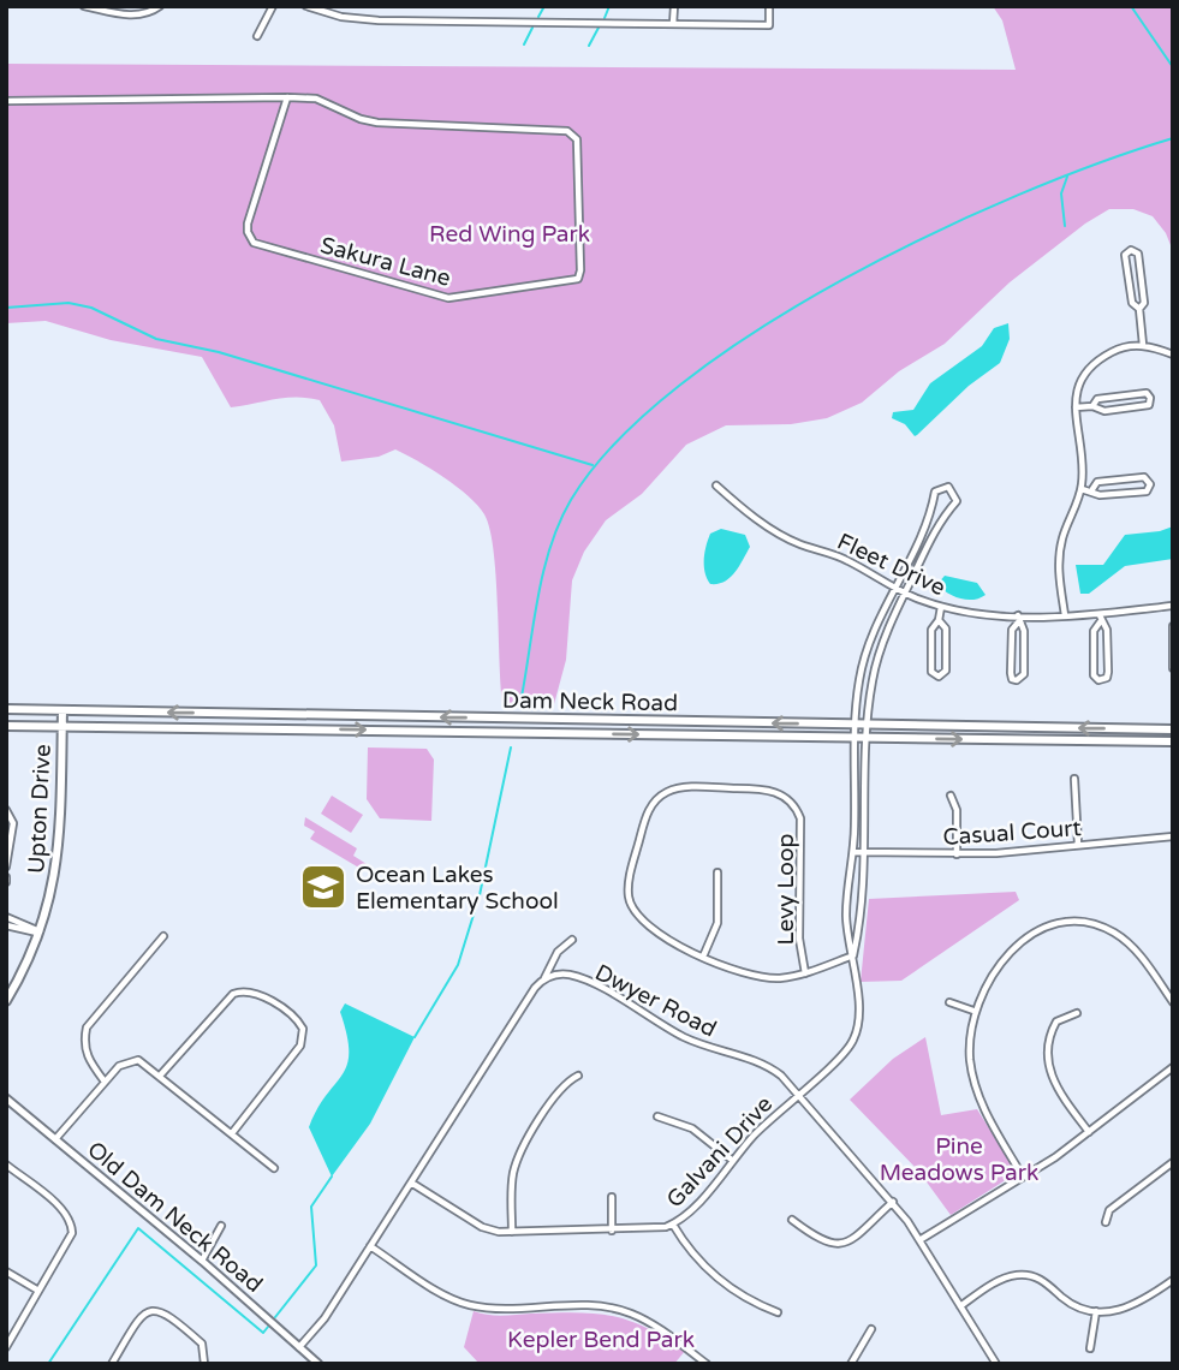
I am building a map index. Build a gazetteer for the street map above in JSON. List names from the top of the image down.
{
  "streets": {
    "main road": ["Dam Neck Road", "Upton Drive"],
    "street": [
      "Sakura Lane",
      "Fleet Drive",
      "Casual Court",
      "Levy Loop",
      "Dwyer Road",
      "Galvani Drive",
      "Old Dam Neck Road"
    ]
  },
  "crossings": [
    ["Fleet Drive", "Galvani Drive"],
    ["Dam Neck Road", "Upton Drive"],
    ["Dam Neck Road", "Galvani Drive"],
    ["Casual Court", "Galvani Drive"],
    ["Levy Loop", "Galvani Drive"],
    ["Dwyer Road", "Galvani Drive"]
  ],
  "parks": ["Red Wing Park", "Pine Meadows Park", "Kepler Bend Park"],
  "places": {
    "school or university": ["Ocean Lakes Elementary School"]
  }
}
